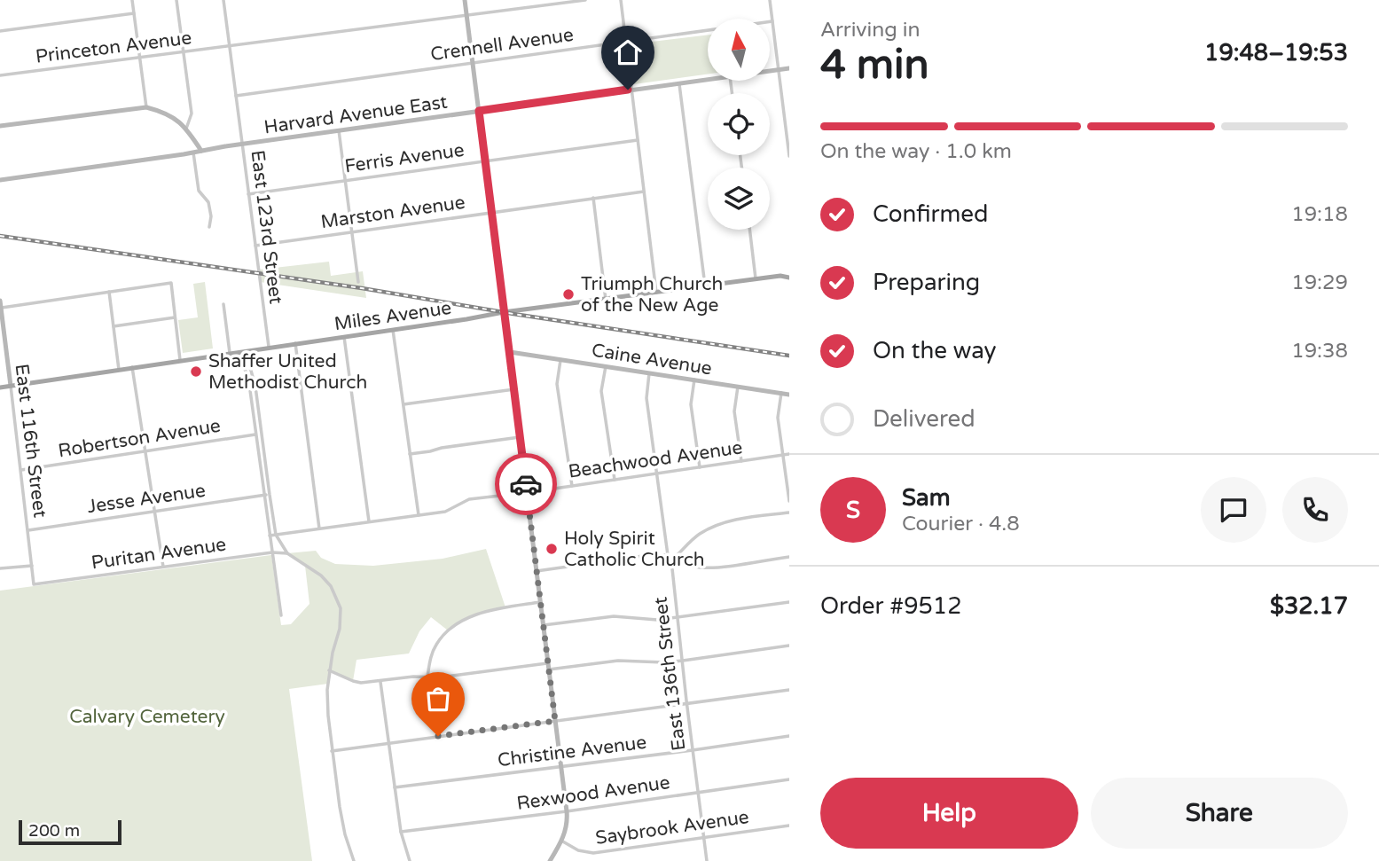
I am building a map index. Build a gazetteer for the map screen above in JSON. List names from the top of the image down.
{
  "streets": {
    "main road": ["Miles Avenue"],
    "street": [
      "Crennell Avenue",
      "Princeton Avenue",
      "Harvard Avenue East",
      "Ferris Avenue",
      "Marston Avenue",
      "East 123rd Street",
      "Caine Avenue",
      "Robertson Avenue",
      "East 116th Street",
      "Beachwood Avenue",
      "Jesse Avenue",
      "Puritan Avenue",
      "East 136th Street",
      "Christine Avenue",
      "Rexwood Avenue",
      "Saybrook Avenue"
    ]
  },
  "crossings": [
    ["Crennell Avenue", "East 123rd Street"],
    ["Princeton Avenue", "East 123rd Street"],
    ["Harvard Avenue East", "East 123rd Street"],
    ["Ferris Avenue", "East 123rd Street"],
    ["Marston Avenue", "East 123rd Street"],
    ["East 123rd Street", "Miles Avenue"],
    ["Miles Avenue", "East 116th Street"],
    ["Caine Avenue", "East 136th Street"],
    ["Robertson Avenue", "East 116th Street"],
    ["East 116th Street", "Jesse Avenue"],
    ["East 116th Street", "Puritan Avenue"],
    ["Beachwood Avenue", "East 136th Street"],
    ["East 136th Street", "Christine Avenue"],
    ["East 136th Street", "Rexwood Avenue"],
    ["East 136th Street", "Saybrook Avenue"]
  ],
  "parks": ["Calvary Cemetery"],
  "places": ["Triumph Church of the New Age", "Shaffer United Methodist Church", "Holy Spirit Catholic Church"],
  "scale_bar": "200 m",
  "north": "top",
  "page": {
    "heading": ["4 min", "Arriving in", "19:48–19:53"],
    "panel": [
      "Sam",
      "Courier · 4.8",
      "Order #9512",
      "$32.17"
    ],
    "bar": "On the way · 1.0 km",
    "list": [
      ["Confirmed", "19:18"],
      ["Preparing", "19:29"],
      ["On the way", "19:38"],
      "Delivered"
    ],
    "round": "S",
    "buttons": ["Help", "Share"],
    "scale": "200 m"
  }
}
